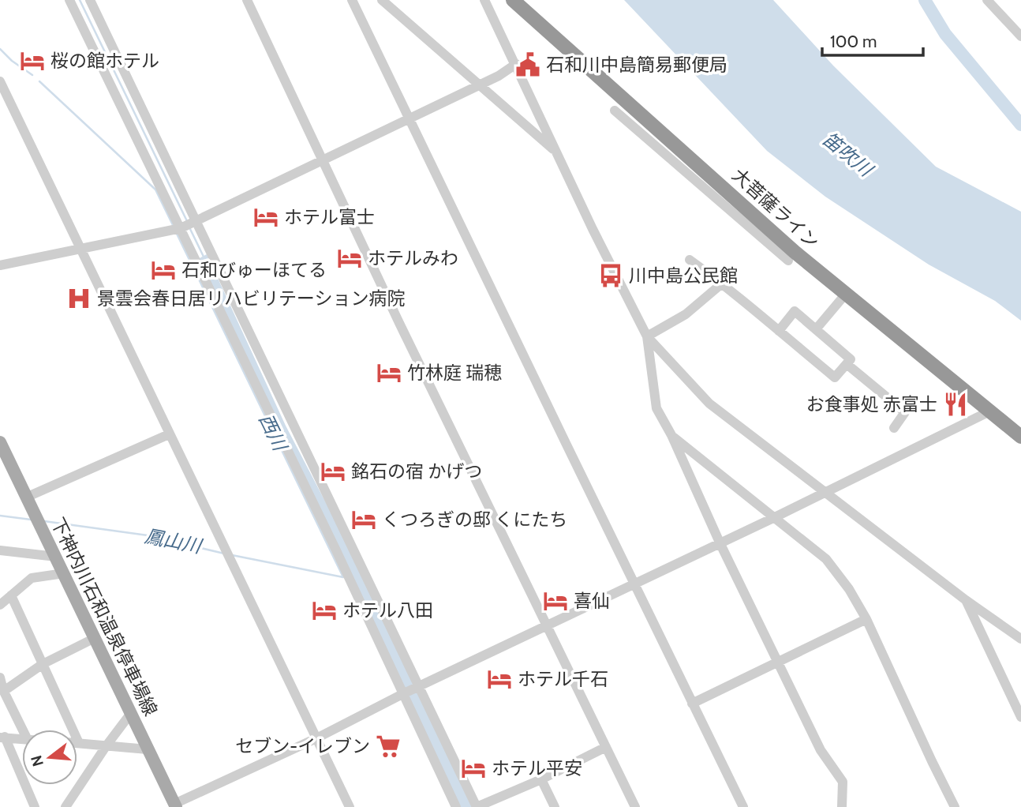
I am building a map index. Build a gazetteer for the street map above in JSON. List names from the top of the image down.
{
  "streets": {
    "highway": ["大菩薩ライン"],
    "main road": ["下神内川石和温泉停車場線"]
  },
  "water": ["笛吹川", "西川", "鳳山川"],
  "places": {
    "hotel": [
      "桜の館ホテル",
      "ホテル富士",
      "ホテルみわ",
      "石和びゅーほてる",
      "竹林庭 瑞穂",
      "銘石の宿 かげつ",
      "くつろぎの邸 くにたち",
      "喜仙",
      "ホテル八田",
      "ホテル千石",
      "ホテル平安"
    ],
    "public building": ["石和川中島簡易郵便局"],
    "bus stop": ["川中島公民館"],
    "hospital": ["景雲会春日居リハビリテーション病院"],
    "restaurant": ["お食事処 赤富士"],
    "supermarket": ["セブン-イレブン"]
  },
  "scale_bar": "100 m",
  "north": "left"
}
